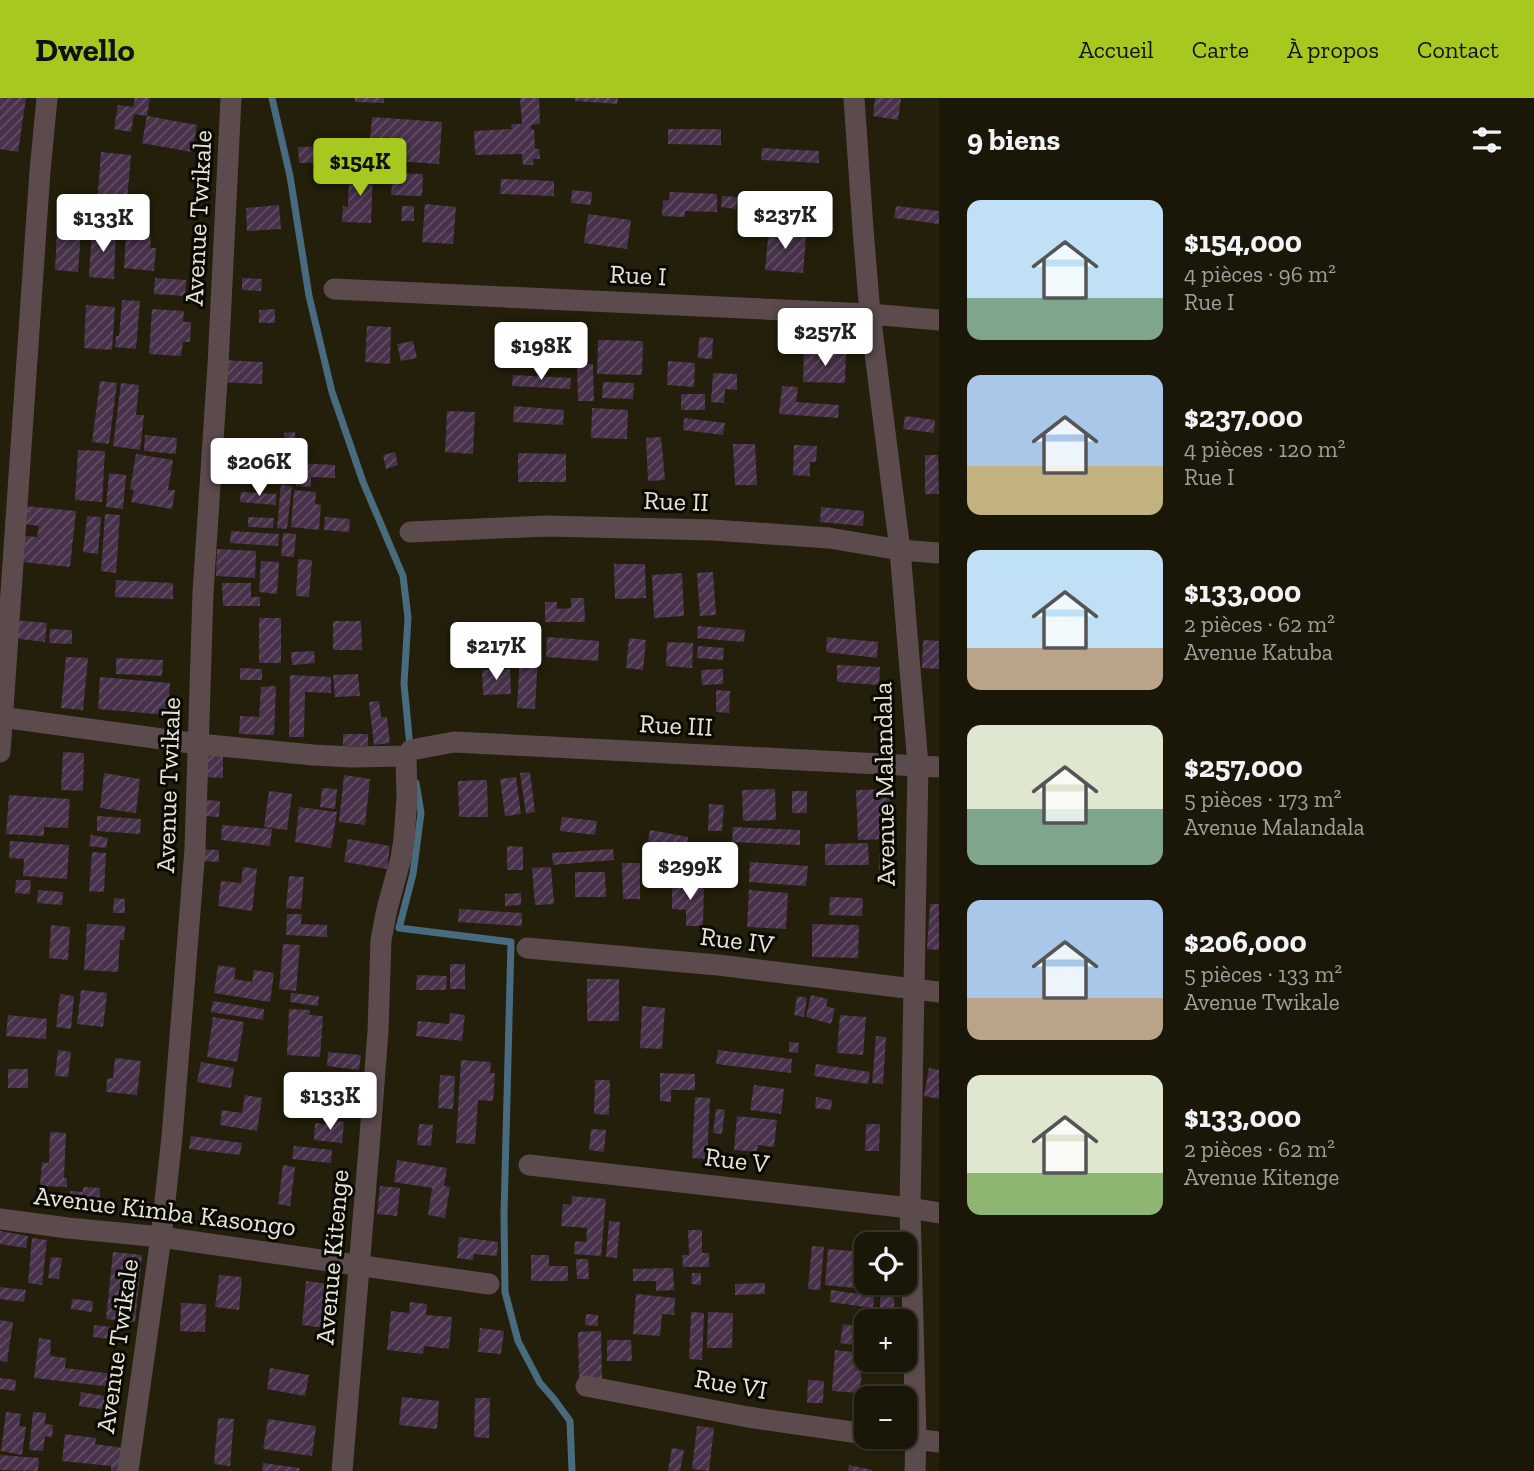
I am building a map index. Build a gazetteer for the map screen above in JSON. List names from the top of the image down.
{
  "streets": {
    "street": [
      "Avenue Twikale",
      "Rue I",
      "Rue II",
      "Rue III",
      "Avenue Malandala",
      "Rue IV",
      "Rue V",
      "Avenue Kimba Kasongo",
      "Avenue Kitenge",
      "Rue VI"
    ]
  },
  "crossings": [
    ["Avenue Twikale", "Rue III"],
    ["Avenue Twikale", "Avenue Kimba Kasongo"],
    ["Rue I", "Avenue Malandala"],
    ["Rue II", "Avenue Malandala"],
    ["Rue III", "Avenue Malandala"],
    ["Rue III", "Avenue Kitenge"],
    ["Avenue Malandala", "Rue IV"],
    ["Avenue Malandala", "Rue V"],
    ["Avenue Kimba Kasongo", "Avenue Kitenge"]
  ],
  "page": {
    "header": "Dwello",
    "nav": [
      "Accueil",
      "Carte",
      "À propos",
      "Contact"
    ],
    "heading": "9 biens",
    "price": [
      "$154K",
      "$237K",
      "$133K",
      "$257K",
      "$198K",
      "$206K",
      "$217K",
      "$299K",
      "$133K"
    ],
    "list": [
      {
        "name": "$154,000",
        "note": "4 pièces · 96 m² · Rue I"
      },
      {
        "name": "$237,000",
        "note": "4 pièces · 120 m² · Rue I"
      },
      {
        "name": "$133,000",
        "note": "2 pièces · 62 m² · Avenue Katuba"
      },
      {
        "name": "$257,000",
        "note": "5 pièces · 173 m² · Avenue Malandala"
      },
      {
        "name": "$206,000",
        "note": "5 pièces · 133 m² · Avenue Twikale"
      },
      {
        "name": "$133,000",
        "note": "2 pièces · 62 m² · Avenue Kitenge"
      }
    ],
    "map_buttons": ["+", "−"]
  }
}
